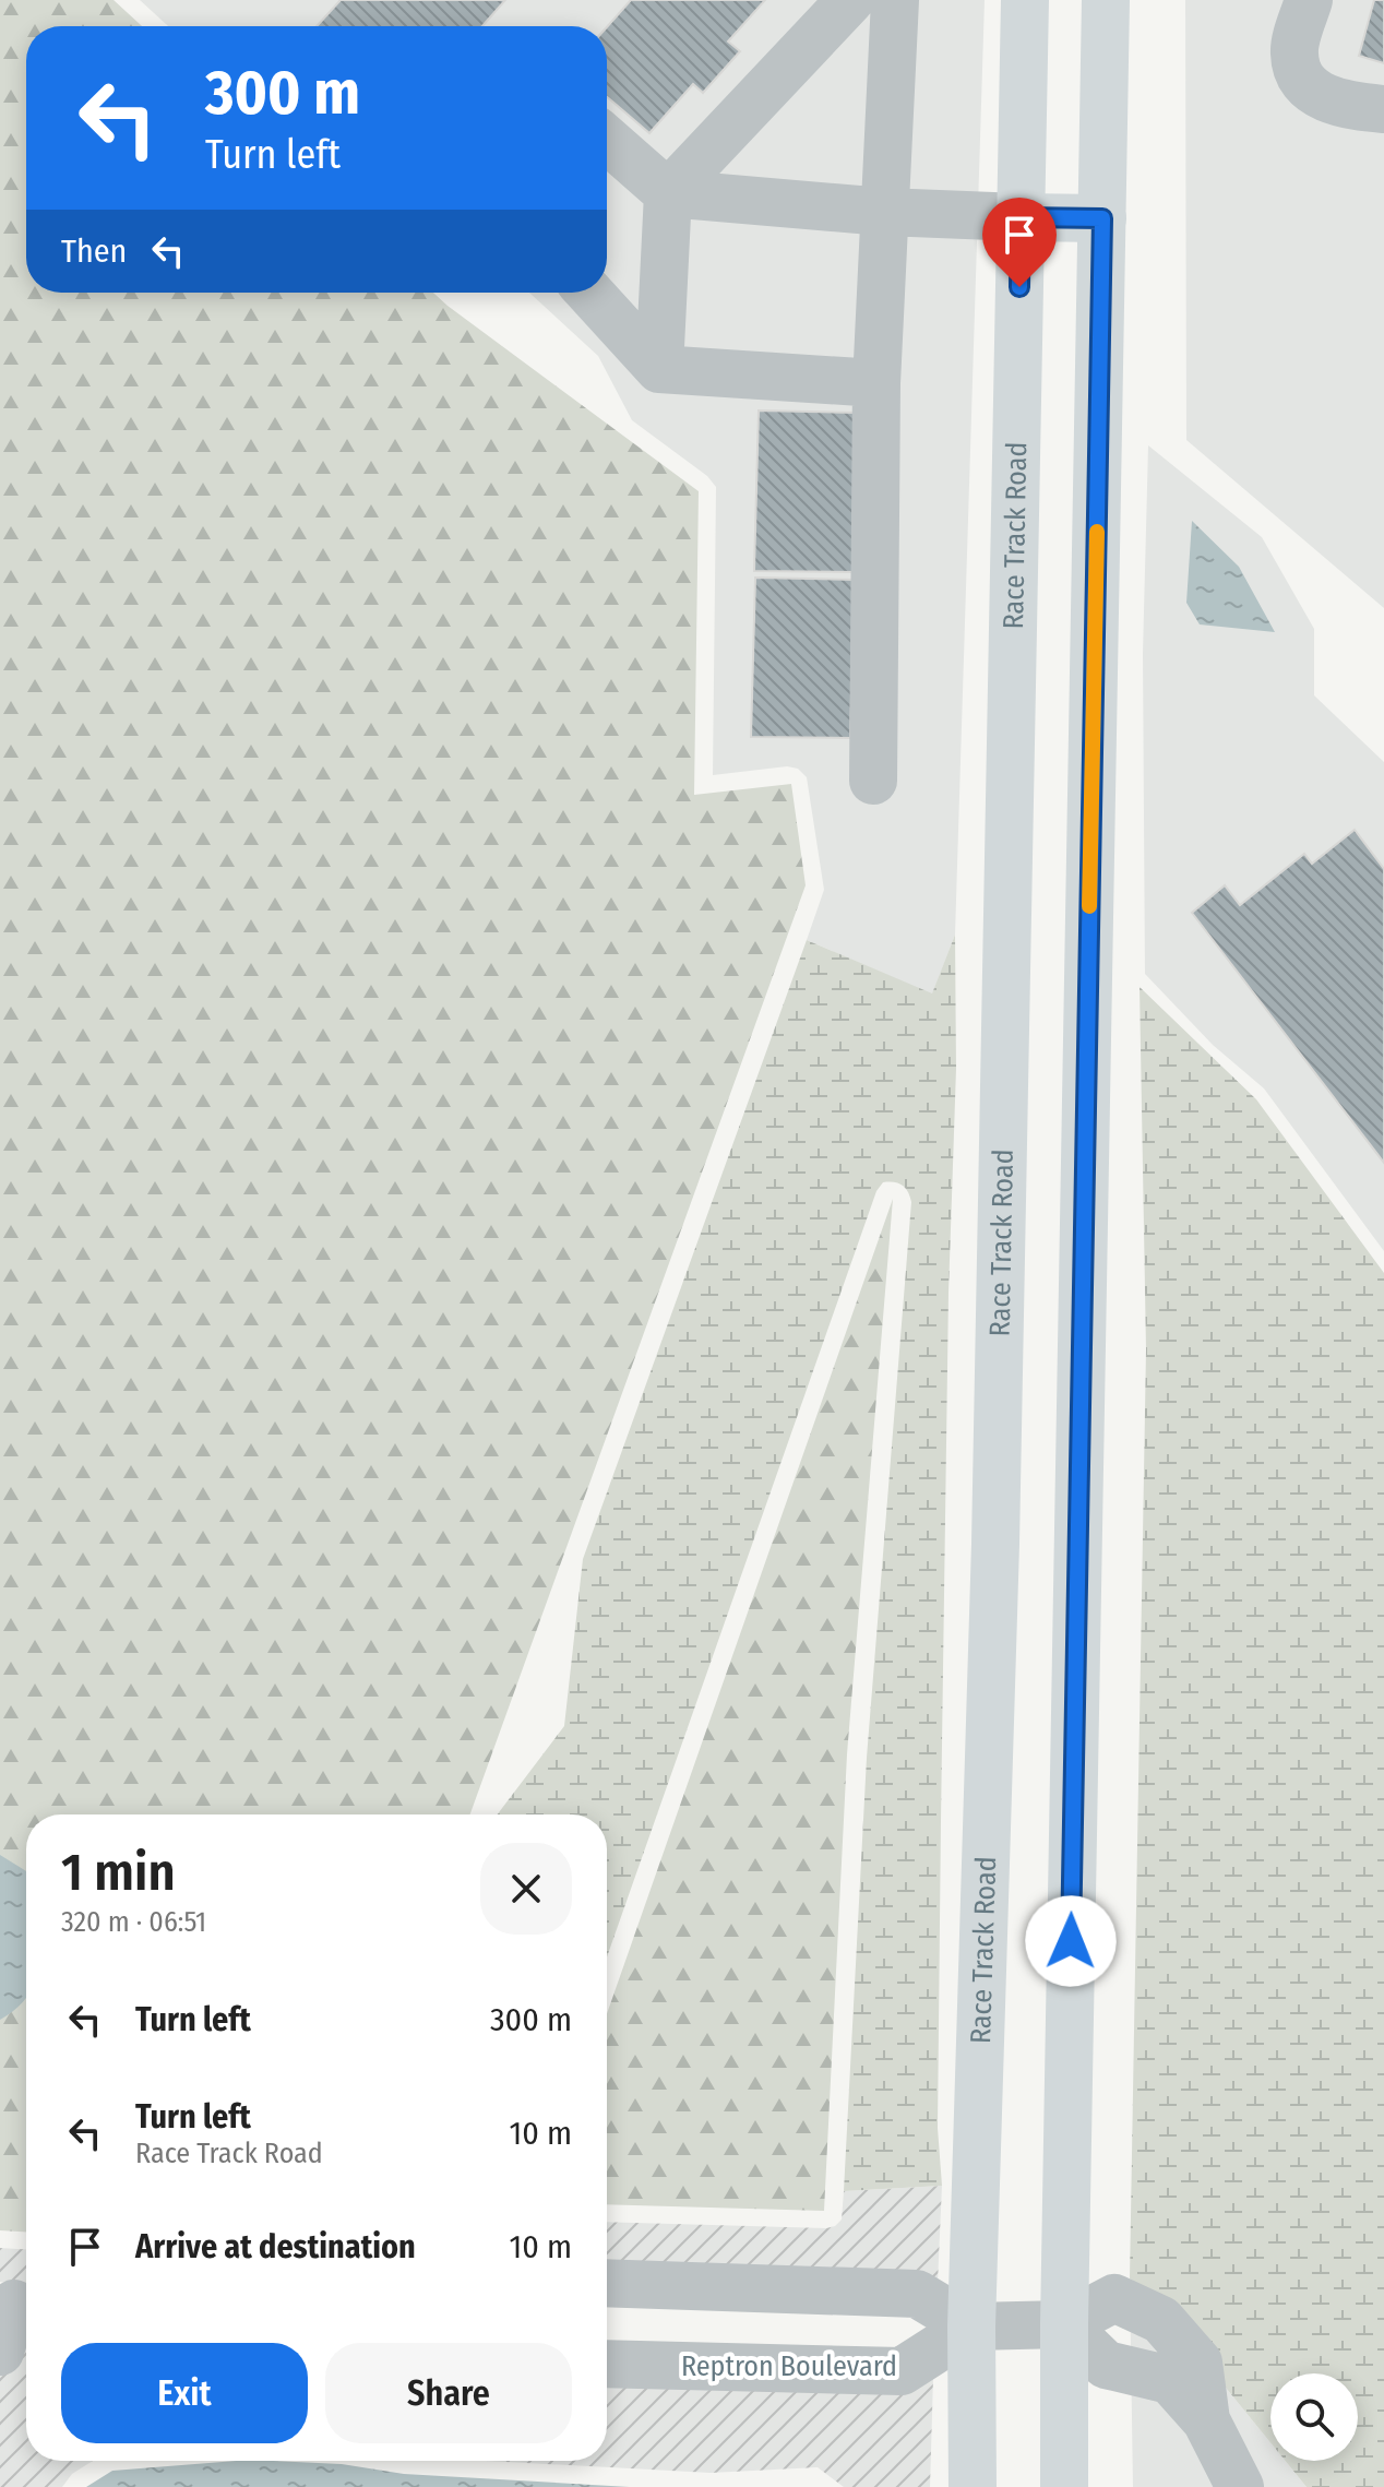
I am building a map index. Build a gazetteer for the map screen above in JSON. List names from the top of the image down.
{
  "streets": {
    "main road": ["Race Track Road"],
    "street": ["Reptron Boulevard"]
  },
  "crossings": [
    ["Race Track Road", "Reptron Boulevard"]
  ],
  "page": {
    "turn": ["300 m", "Turn left"],
    "then": "Then",
    "heading": ["1 min", "320 m · 06:51"],
    "list": [
      {
        "name": "Turn left",
        "value": "300 m"
      },
      {
        "name": "Turn left",
        "note": "Race Track Road",
        "value": "10 m"
      },
      {
        "name": "Arrive at destination",
        "value": "10 m"
      }
    ],
    "buttons": ["Exit", "Share"]
  }
}
